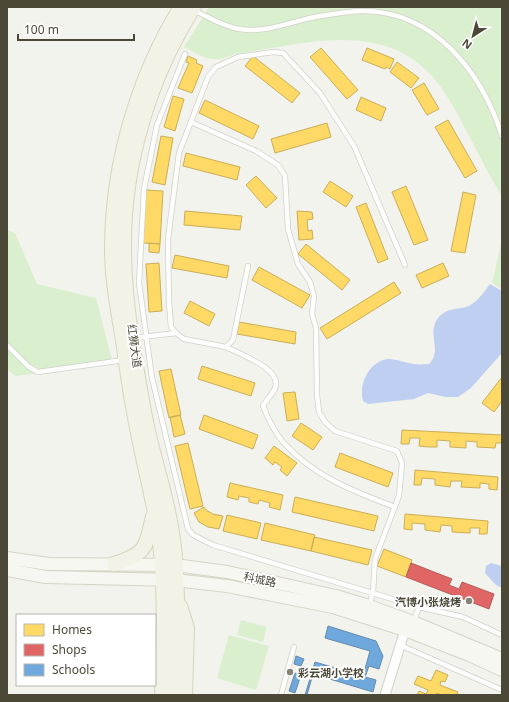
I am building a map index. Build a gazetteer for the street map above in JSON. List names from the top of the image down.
{
  "streets": {
    "main road": ["红狮大道", "科城路"]
  },
  "crossings": [
    ["红狮大道", "科城路"]
  ],
  "places": ["汽博小张烧烤", "彩云湖小学校"],
  "legend": ["Homes", "Shops", "Schools"],
  "scale_bar": "100 m",
  "north": "bottom left"
}
